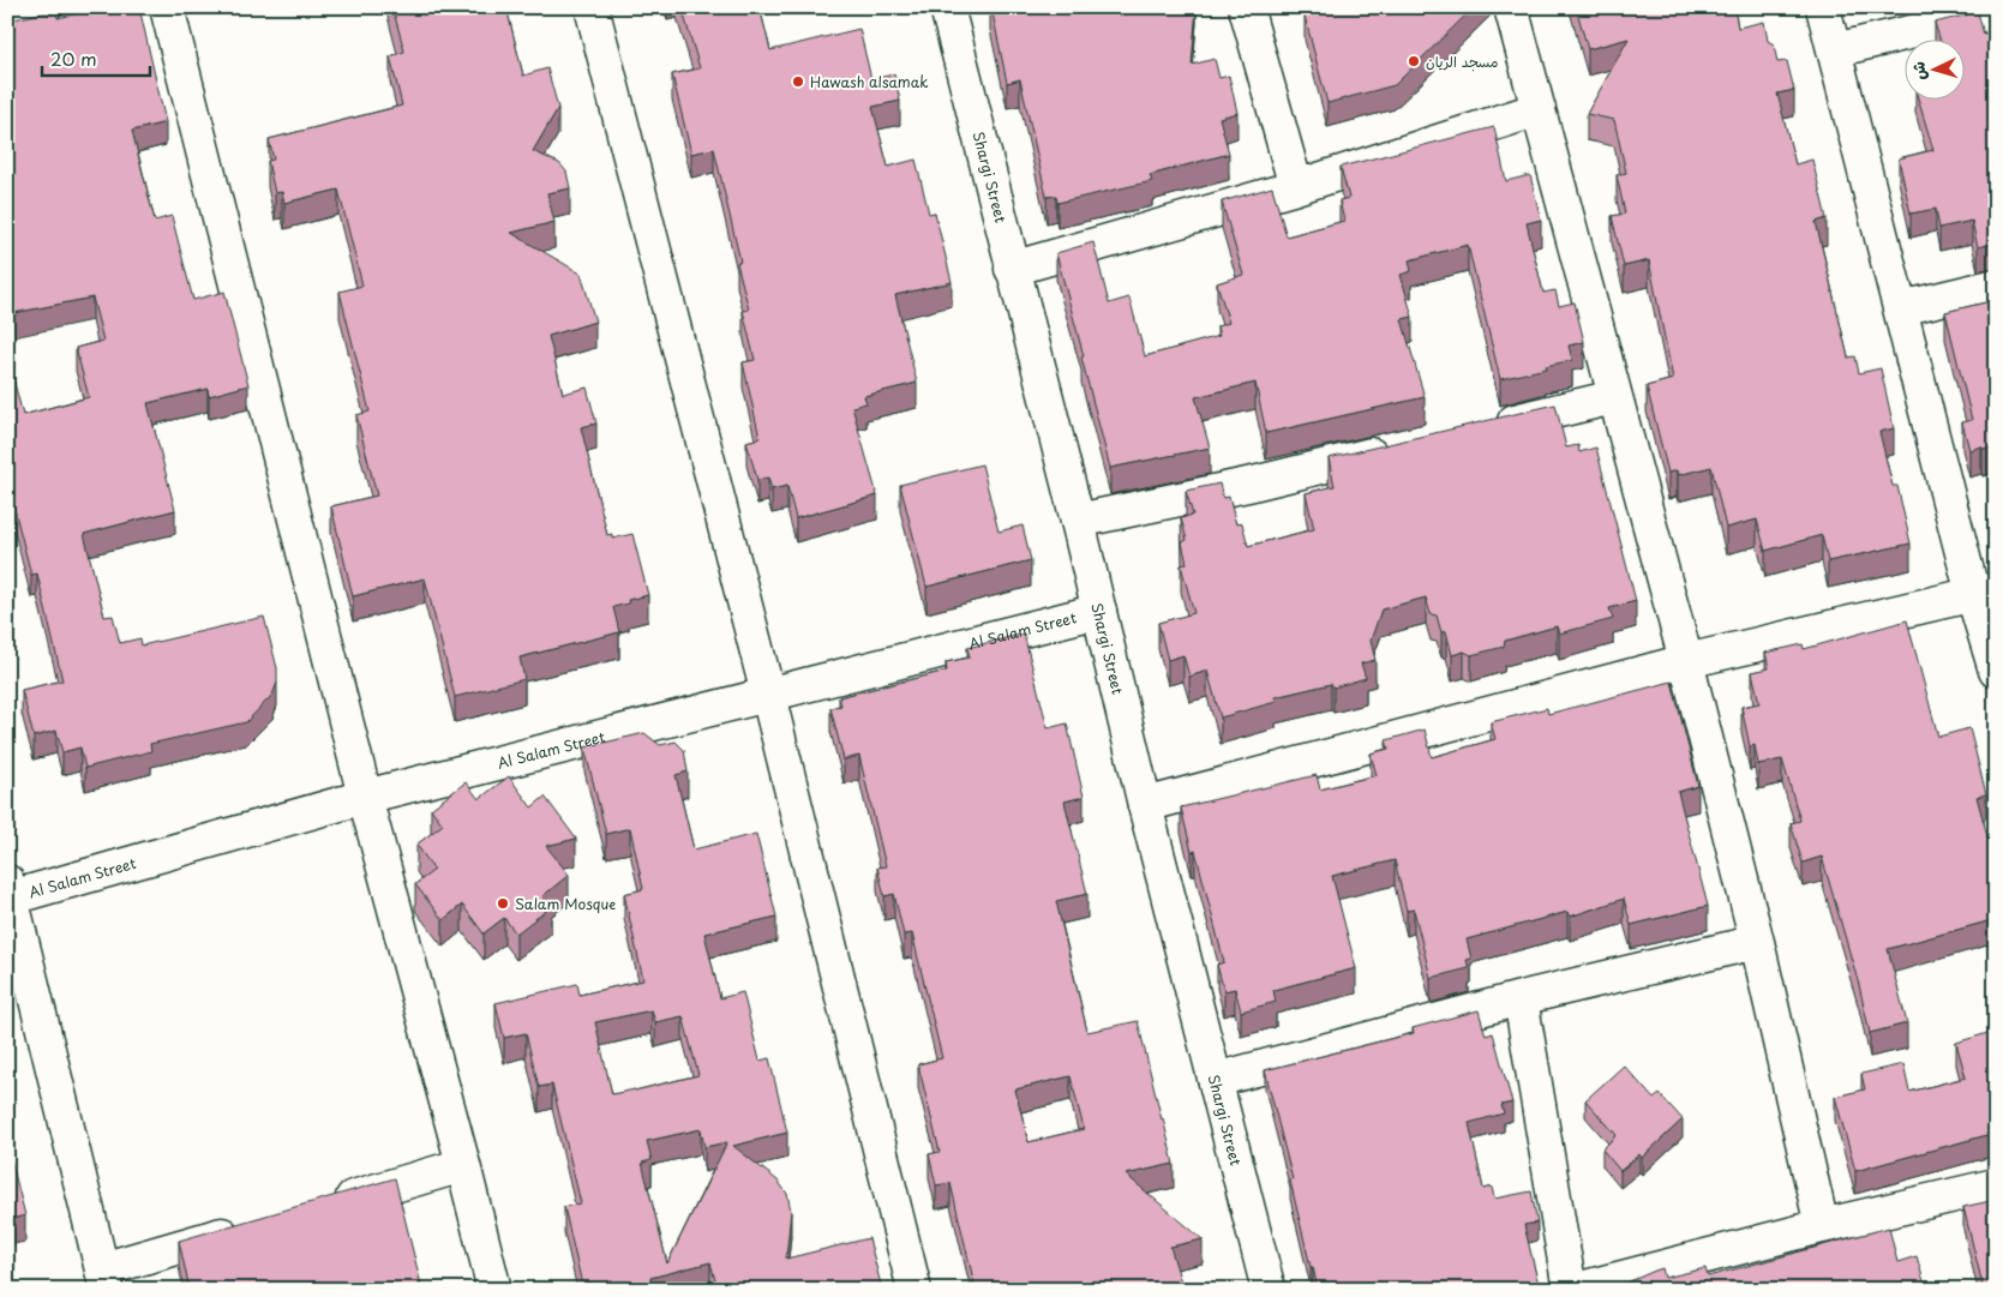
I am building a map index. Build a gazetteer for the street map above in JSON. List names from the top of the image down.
{
  "streets": {
    "street": ["Shargi Street", "Al Salam Street"]
  },
  "crossings": [
    ["Shargi Street", "Al Salam Street"]
  ],
  "places": ["مسجد الريان", "Hawash alsamak", "Salam Mosque"],
  "scale_bar": "20 m",
  "north": "left"
}
